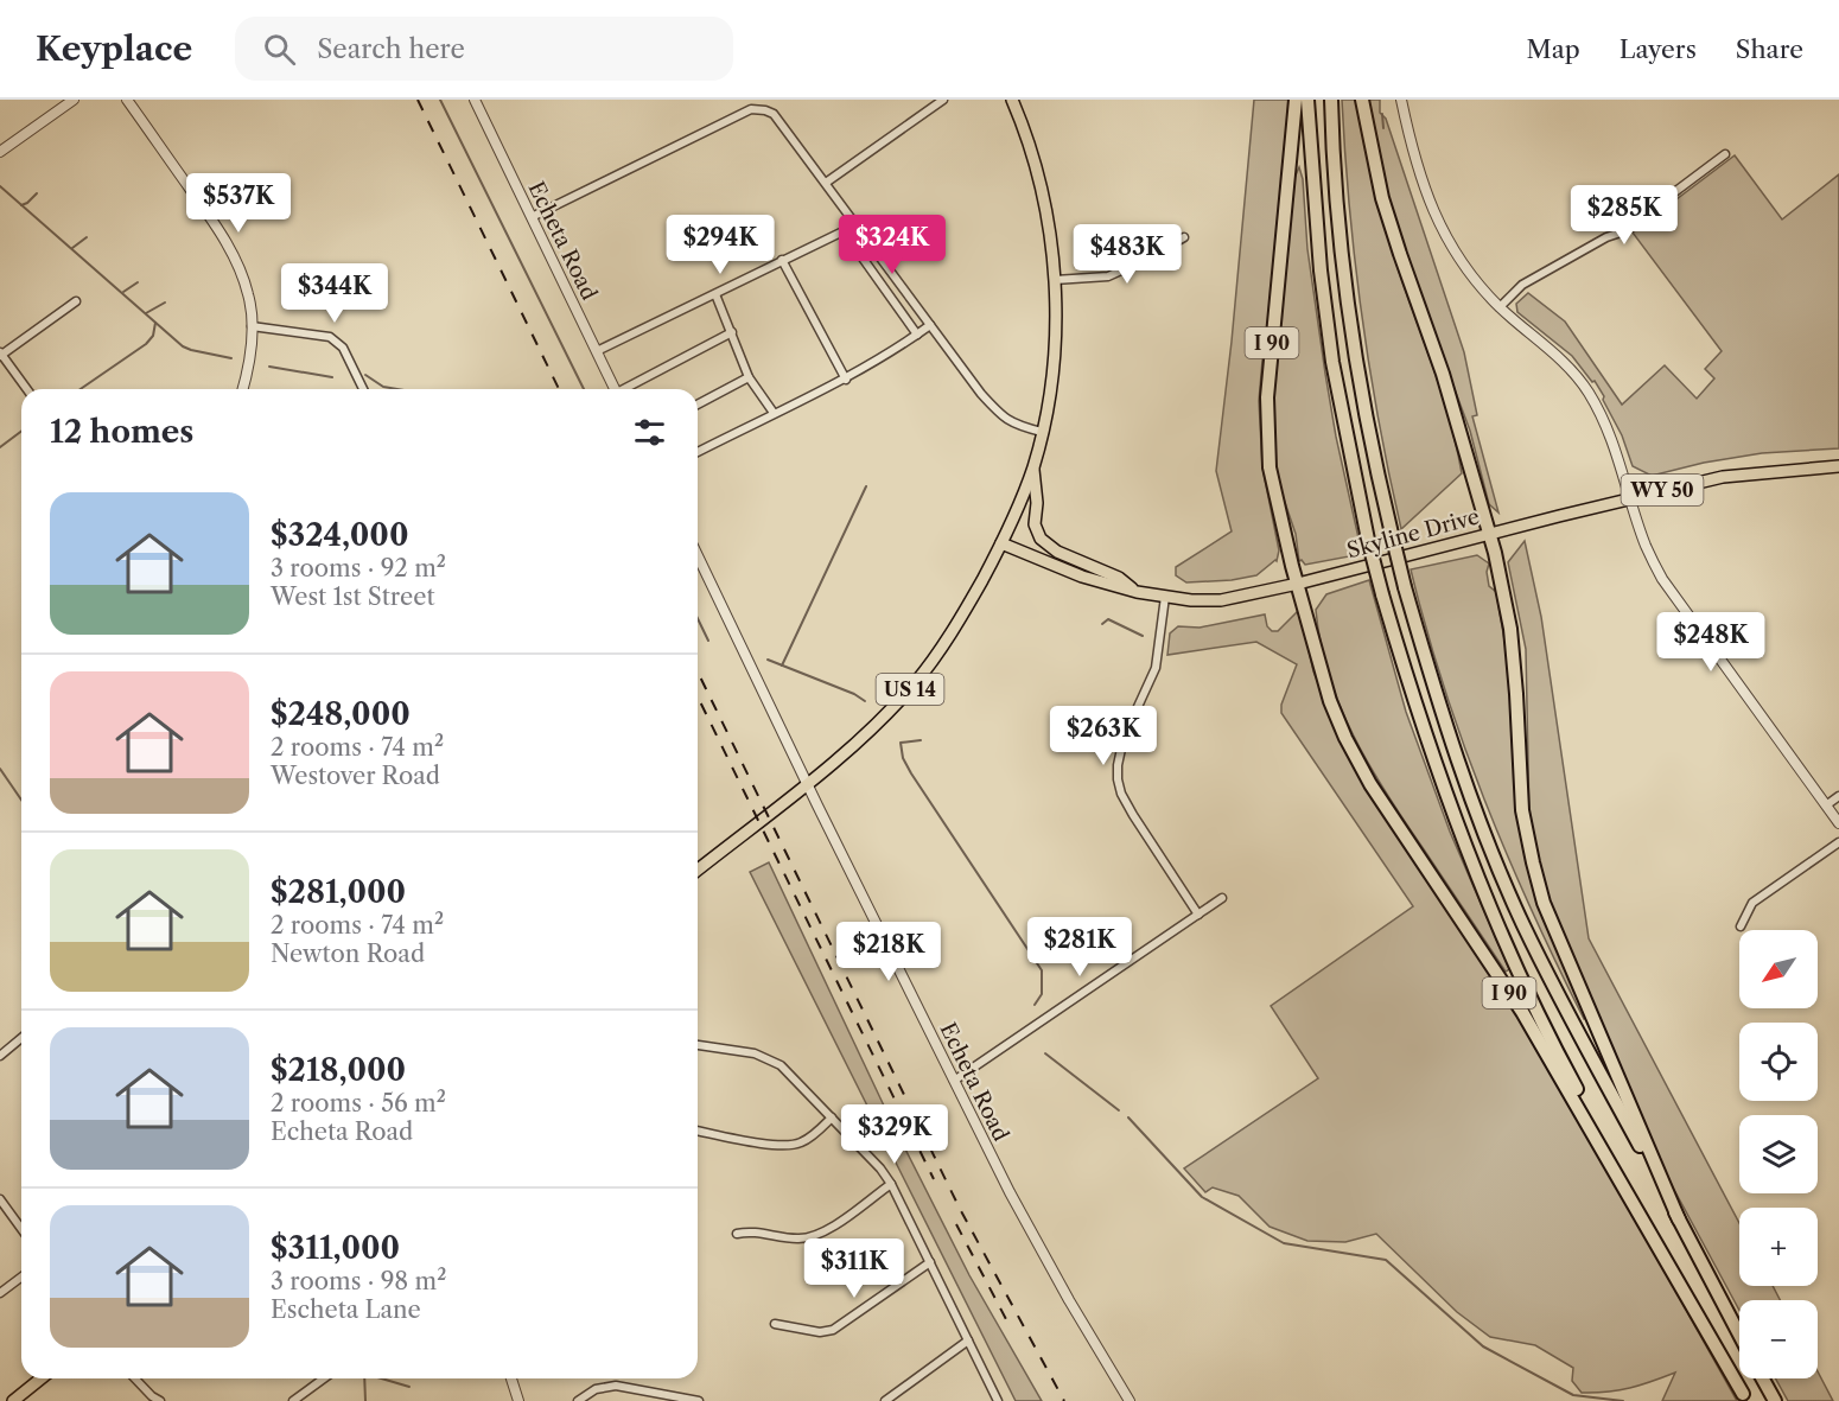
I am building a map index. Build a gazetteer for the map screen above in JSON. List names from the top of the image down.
{
  "streets": {
    "highway": ["I 90"],
    "main road": ["WY 50", "Skyline Drive", "US 14"],
    "street": ["Echeta Road"]
  },
  "crossings": [
    ["Echeta Road", "US 14"],
    ["I 90", "Skyline Drive"],
    ["Skyline Drive", "US 14"]
  ],
  "north": "bottom left",
  "page": {
    "header": "Keyplace",
    "search": "Search here",
    "nav": ["Map", "Layers", "Share"],
    "price": [
      "$537K",
      "$285K",
      "$294K",
      "$324K",
      "$483K",
      "$344K",
      "$248K",
      "$263K",
      "$281K",
      "$218K",
      "$329K",
      "$311K"
    ],
    "heading": "12 homes",
    "list": [
      {
        "name": "$324,000",
        "note": "3 rooms · 92 m² · West 1st Street"
      },
      {
        "name": "$248,000",
        "note": "2 rooms · 74 m² · Westover Road"
      },
      {
        "name": "$281,000",
        "note": "2 rooms · 74 m² · Newton Road"
      },
      {
        "name": "$218,000",
        "note": "2 rooms · 56 m² · Echeta Road"
      },
      {
        "name": "$311,000",
        "note": "3 rooms · 98 m² · Escheta Lane"
      }
    ],
    "map_buttons": ["+", "−"]
  }
}
